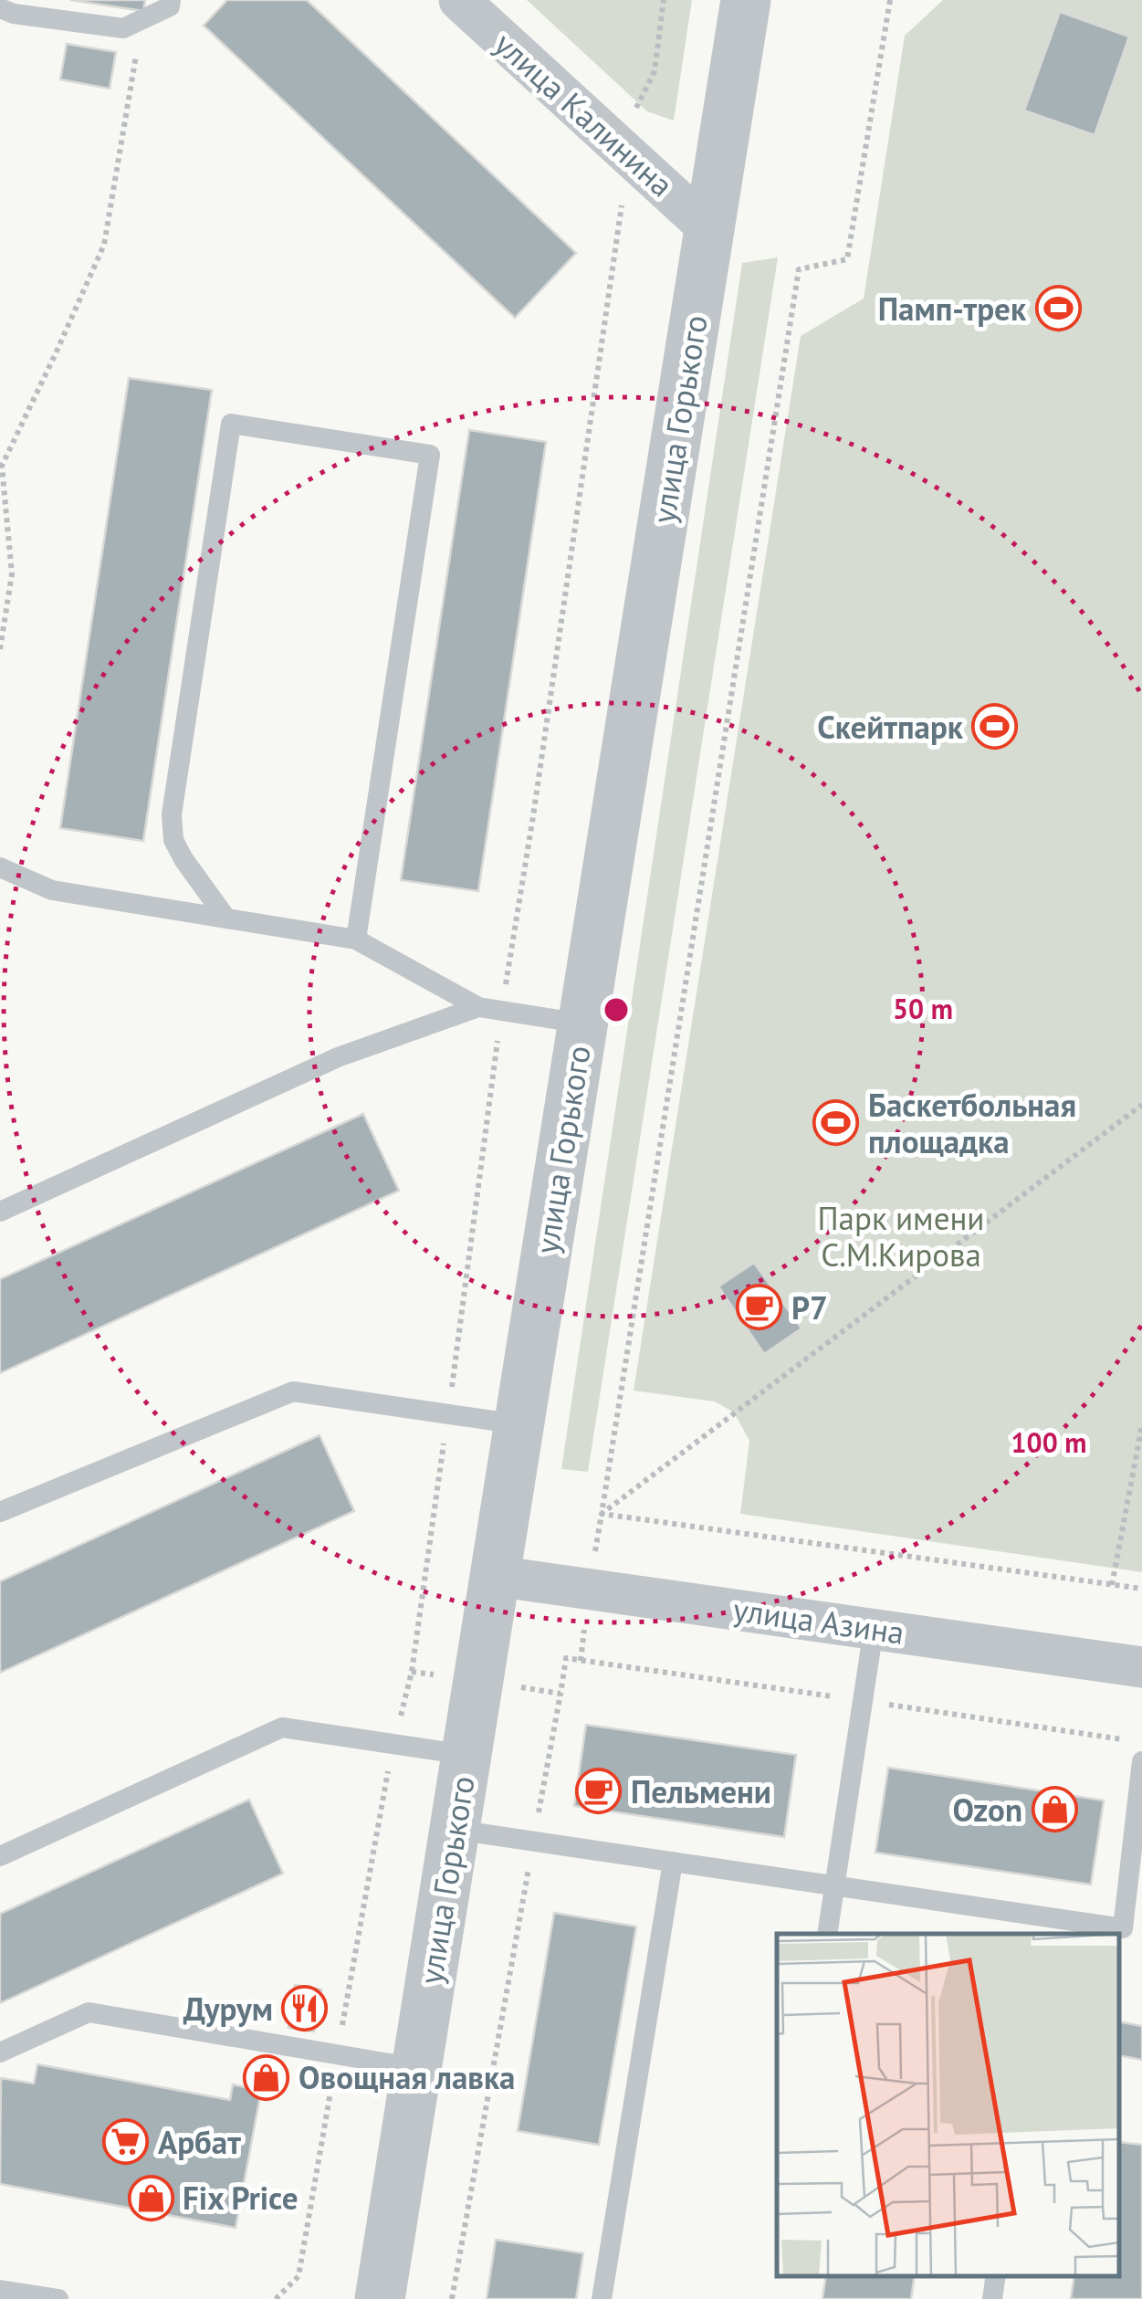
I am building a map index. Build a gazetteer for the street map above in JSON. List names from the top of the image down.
{
  "streets": {
    "street": ["улица Калинина", "улица Горького", "улица Азина"]
  },
  "crossings": [
    ["улица Калинина", "улица Горького"],
    ["улица Горького", "улица Азина"]
  ],
  "parks": ["Парк имени С.М.Кирова"],
  "places": {
    "sports": ["Памп-трек", "Скейтпарк", "Баскетбольная площадка"],
    "cafe": ["Р7", "Пельмени"],
    "shop": ["Ozon", "Овощная лавка", "Fix Price"],
    "restaurant": ["Дурум"],
    "supermarket": ["Арбат"]
  },
  "rings": ["50 m", "100 m"]
}
